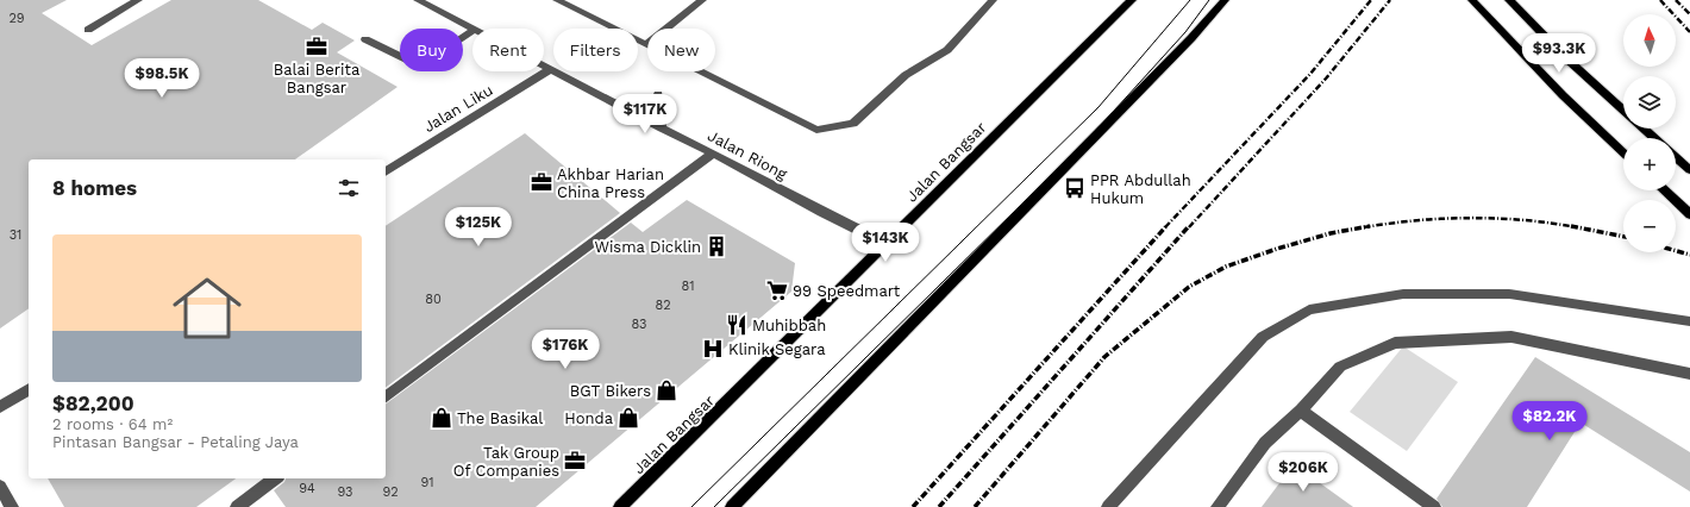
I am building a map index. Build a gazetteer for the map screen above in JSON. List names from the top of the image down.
{
  "streets": {
    "main road": ["Jalan Bangsar"],
    "street": ["Jalan Liku", "Jalan Riong"]
  },
  "crossings": [
    ["Jalan Liku", "Jalan Riong"],
    ["Jalan Riong", "Jalan Bangsar"]
  ],
  "places": {
    "office": ["Balai Berita Bangsar", "Akhbar Harian China Press", "Tak Group Of Companies"],
    "bus stop": ["PPR Abdullah Hukum"],
    "building": ["Wisma Dicklin"],
    "supermarket": ["99 Speedmart"],
    "restaurant": ["Muhibbah"],
    "hospital": ["Klinik Segara"],
    "shop": ["BGT Bikers", "The Basikal", "Honda"]
  },
  "house_numbers": [
    "29",
    "31",
    "81",
    "80",
    "82",
    "83",
    "91",
    "94",
    "93",
    "92"
  ],
  "north": "top",
  "page": {
    "map_buttons": ["+", "−"],
    "chip": [
      "Buy",
      "Rent",
      "Filters",
      "New"
    ],
    "price": [
      "$93.3K",
      "$98.5K",
      "$117K",
      "$125K",
      "$143K",
      "$176K",
      "$82.2K",
      "$206K"
    ],
    "heading": "8 homes",
    "list": [
      {
        "name": "$82,200",
        "note": "2 rooms · 64 m² · Pintasan Bangsar - Petaling Jaya"
      }
    ]
  }
}
